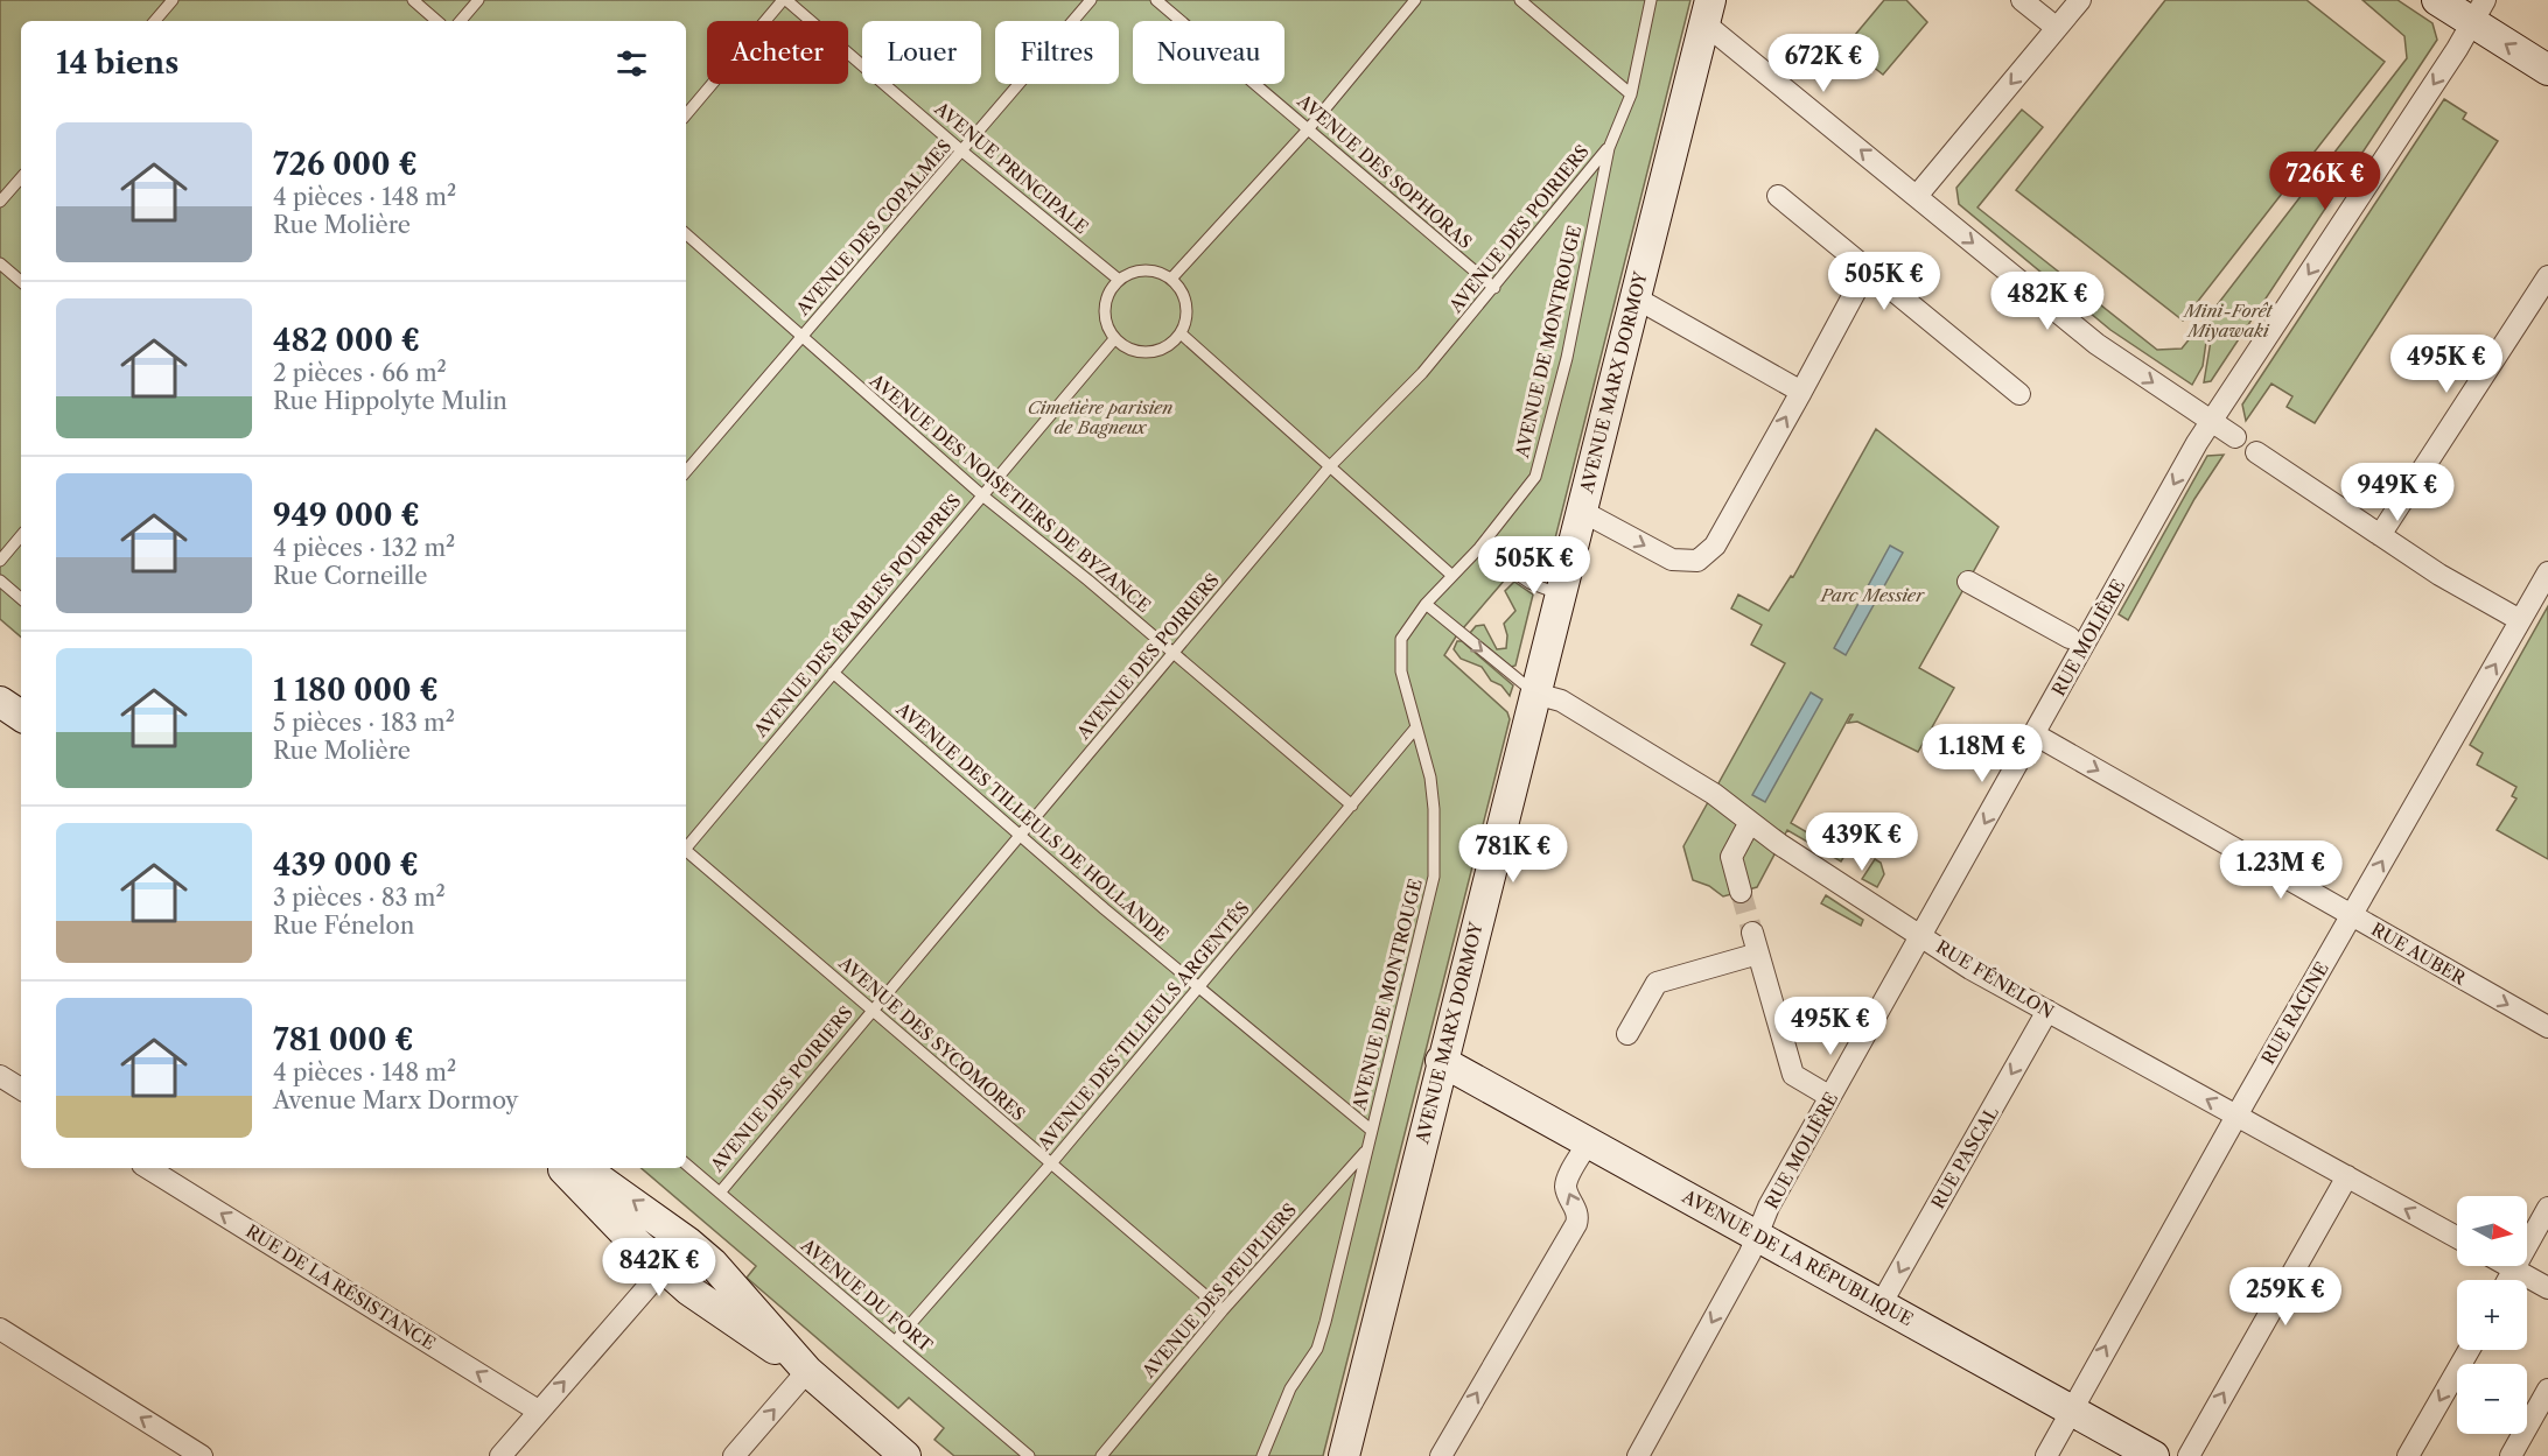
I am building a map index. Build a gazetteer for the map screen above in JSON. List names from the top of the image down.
{
  "streets": {
    "main road": ["AVENUE MARX DORMOY", "AVENUE DE LA RÉPUBLIQUE"],
    "street": [
      "RUE MOLIÈRE",
      "RUE AUBER",
      "RUE FÉNELON",
      "RUE RACINE",
      "RUE PASCAL",
      "RUE DE LA RÉSISTANCE"
    ],
    "lane": [
      "AVENUE PRINCIPALE",
      "AVENUE DES SOPHORAS",
      "AVENUE DES COPALMES",
      "AVENUE DES POIRIERS",
      "AVENUE DE MONTROUGE",
      "AVENUE DES NOISETIERS DE BYZANCE",
      "AVENUE DES ÉRABLES POURPRES",
      "AVENUE DES TILLEULS DE HOLLANDE",
      "AVENUE DES TILLEULS ARGENTÉS",
      "AVENUE DES SYCOMORES",
      "AVENUE DES PEUPLIERS",
      "AVENUE DU FORT"
    ]
  },
  "crossings": [
    ["AVENUE PRINCIPALE", "AVENUE DES COPALMES"],
    ["AVENUE PRINCIPALE", "AVENUE DES ÉRABLES POURPRES"],
    ["AVENUE DES SOPHORAS", "AVENUE DES POIRIERS"],
    ["AVENUE DES COPALMES", "AVENUE DES NOISETIERS DE BYZANCE"],
    ["AVENUE DES POIRIERS", "AVENUE DE MONTROUGE"],
    ["AVENUE DES POIRIERS", "AVENUE DES NOISETIERS DE BYZANCE"],
    ["AVENUE DES POIRIERS", "AVENUE DES TILLEULS DE HOLLANDE"],
    ["AVENUE DES POIRIERS", "AVENUE DES SYCOMORES"],
    ["AVENUE DES POIRIERS", "AVENUE DU FORT"],
    ["AVENUE DE MONTROUGE", "AVENUE DES TILLEULS DE HOLLANDE"],
    ["AVENUE DE MONTROUGE", "AVENUE DES TILLEULS ARGENTÉS"],
    ["AVENUE DE MONTROUGE", "AVENUE DES PEUPLIERS"],
    ["AVENUE MARX DORMOY", "RUE FÉNELON"],
    ["AVENUE MARX DORMOY", "AVENUE DE LA RÉPUBLIQUE"],
    ["AVENUE DES NOISETIERS DE BYZANCE", "AVENUE DES ÉRABLES POURPRES"],
    ["AVENUE DES NOISETIERS DE BYZANCE", "AVENUE DES TILLEULS ARGENTÉS"],
    ["AVENUE DES ÉRABLES POURPRES", "AVENUE DES TILLEULS DE HOLLANDE"],
    ["RUE MOLIÈRE", "RUE AUBER"],
    ["RUE MOLIÈRE", "RUE FÉNELON"],
    ["RUE MOLIÈRE", "AVENUE DE LA RÉPUBLIQUE"],
    ["AVENUE DES TILLEULS DE HOLLANDE", "AVENUE DES TILLEULS ARGENTÉS"],
    ["RUE AUBER", "RUE RACINE"],
    ["RUE FÉNELON", "RUE RACINE"],
    ["RUE FÉNELON", "RUE PASCAL"],
    ["RUE RACINE", "AVENUE DE LA RÉPUBLIQUE"],
    ["AVENUE DES TILLEULS ARGENTÉS", "AVENUE DES SYCOMORES"],
    ["AVENUE DES TILLEULS ARGENTÉS", "AVENUE DU FORT"],
    ["AVENUE DES SYCOMORES", "AVENUE DES PEUPLIERS"],
    ["RUE PASCAL", "AVENUE DE LA RÉPUBLIQUE"]
  ],
  "one_way": [
    "RUE MOLIÈRE",
    "RUE AUBER",
    "RUE PASCAL",
    "RUE DE LA RÉSISTANCE"
  ],
  "parks": ["Mini-Forêt Miyawaki", "Cimetière parisien de Bagneux", "Parc Messier"],
  "north": "right",
  "page": {
    "chip": [
      "Acheter",
      "Louer",
      "Filtres",
      "Nouveau"
    ],
    "heading": "14 biens",
    "price": [
      "672K €",
      "726K €",
      "505K €",
      "482K €",
      "495K €",
      "949K €",
      "505K €",
      "1.18M €",
      "439K €",
      "781K €",
      "1.23M €",
      "495K €",
      "842K €",
      "259K €"
    ],
    "list": [
      {
        "name": "726 000 €",
        "note": "4 pièces · 148 m² · Rue Molière"
      },
      {
        "name": "482 000 €",
        "note": "2 pièces · 66 m² · Rue Hippolyte Mulin"
      },
      {
        "name": "949 000 €",
        "note": "4 pièces · 132 m² · Rue Corneille"
      },
      {
        "name": "1 180 000 €",
        "note": "5 pièces · 183 m² · Rue Molière"
      },
      {
        "name": "439 000 €",
        "note": "3 pièces · 83 m² · Rue Fénelon"
      },
      {
        "name": "781 000 €",
        "note": "4 pièces · 148 m² · Avenue Marx Dormoy"
      }
    ],
    "map_buttons": ["+", "−"]
  }
}
